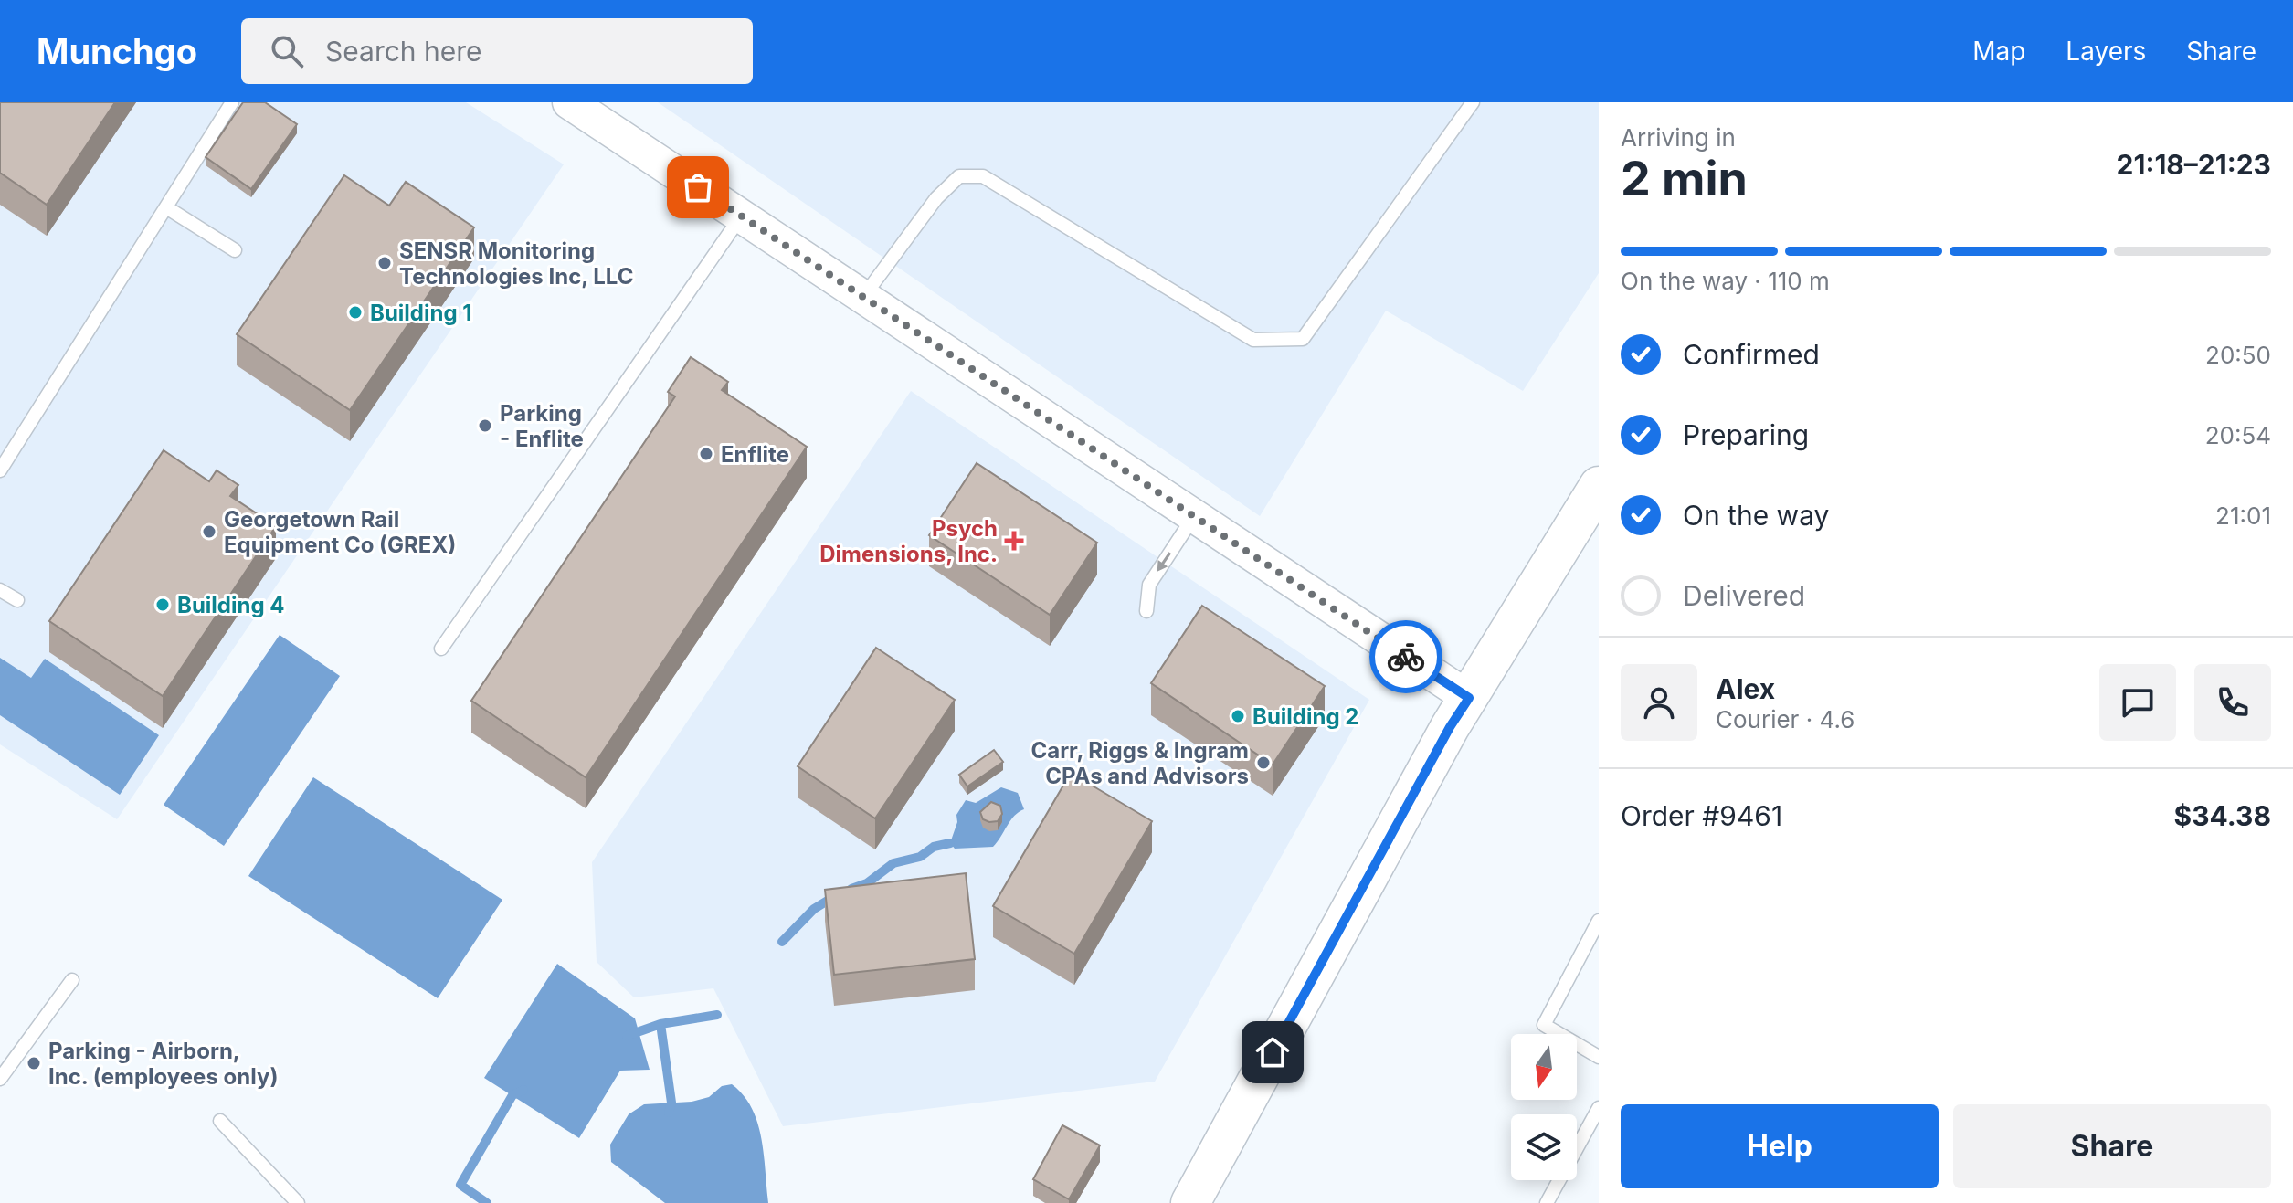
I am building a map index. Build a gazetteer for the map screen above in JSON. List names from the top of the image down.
{
  "places": {
    "other": [
      "SENSR Monitoring Technologies Inc, LLC",
      "Building 1",
      "Parking - Enflite",
      "Enflite",
      "Georgetown Rail Equipment Co (GREX)",
      "Building 4",
      "Building 2",
      "Carr, Riggs & Ingram CPAs and Advisors",
      "Parking - Airborn, Inc. (employees only)"
    ],
    "health": ["Psych Dimensions, Inc."]
  },
  "north": "bottom",
  "page": {
    "header": "Munchgo",
    "search": "Search here",
    "nav": ["Map", "Layers", "Share"],
    "heading": ["2 min", "Arriving in", "21:18–21:23"],
    "panel": [
      "Alex",
      "Courier · 4.6",
      "Order #9461",
      "$34.38"
    ],
    "bar": "On the way · 110 m",
    "list": [
      ["Confirmed", "20:50"],
      ["Preparing", "20:54"],
      ["On the way", "21:01"],
      "Delivered"
    ],
    "buttons": ["Help", "Share"]
  }
}
